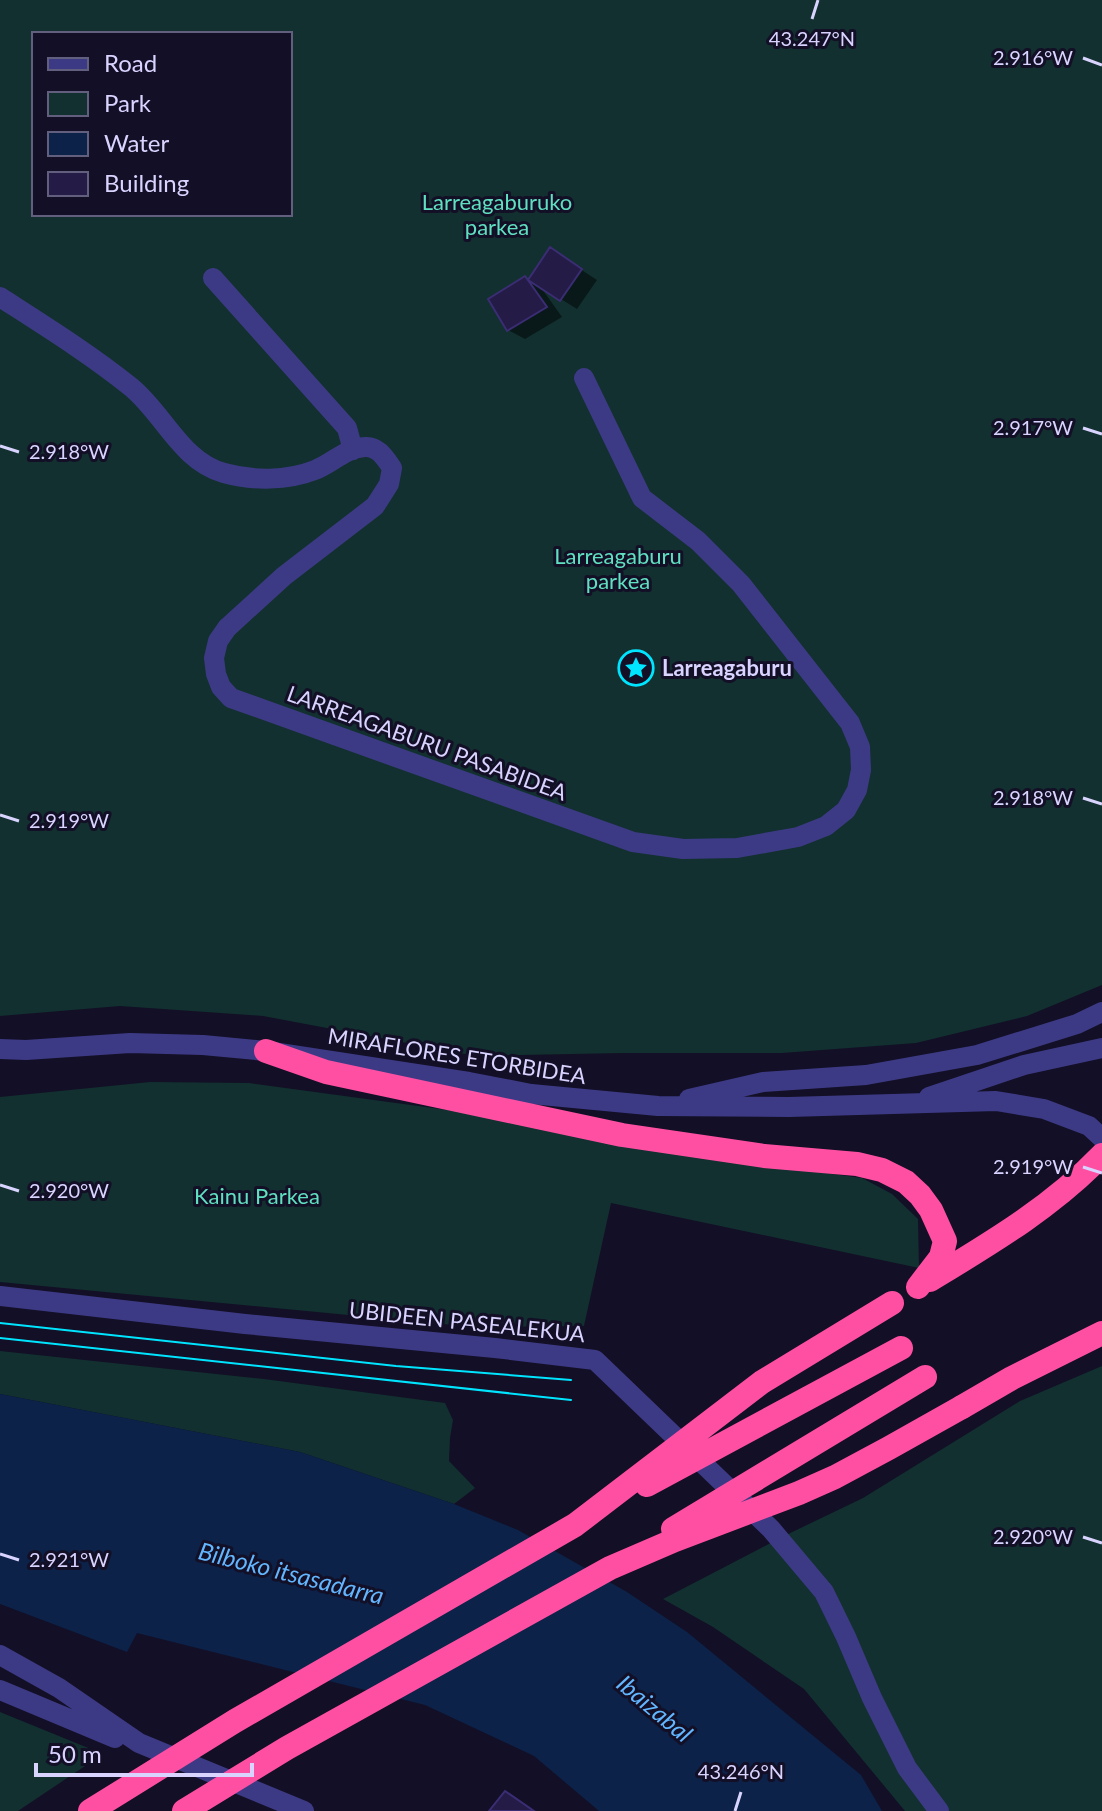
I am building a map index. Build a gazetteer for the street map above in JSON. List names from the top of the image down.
{
  "streets": {
    "street": ["LARREAGABURU PASABIDEA", "MIRAFLORES ETORBIDEA", "UBIDEEN PASEALEKUA"]
  },
  "water": ["Bilboko itsasadarra", "Ibaizabal"],
  "parks": ["Larreagaburuko parkea", "Larreagaburu parkea", "Kainu Parkea"],
  "places": {
    "place": ["Larreagaburu"]
  },
  "legend": [
    "Road",
    "Park",
    "Water",
    "Building"
  ],
  "scale_bar": "50 m",
  "coordinates": [
    "43.247°N",
    "2.916°W",
    "2.917°W",
    "2.918°W",
    "2.919°W",
    "2.920°W",
    "2.921°W",
    "43.246°N"
  ]
}
